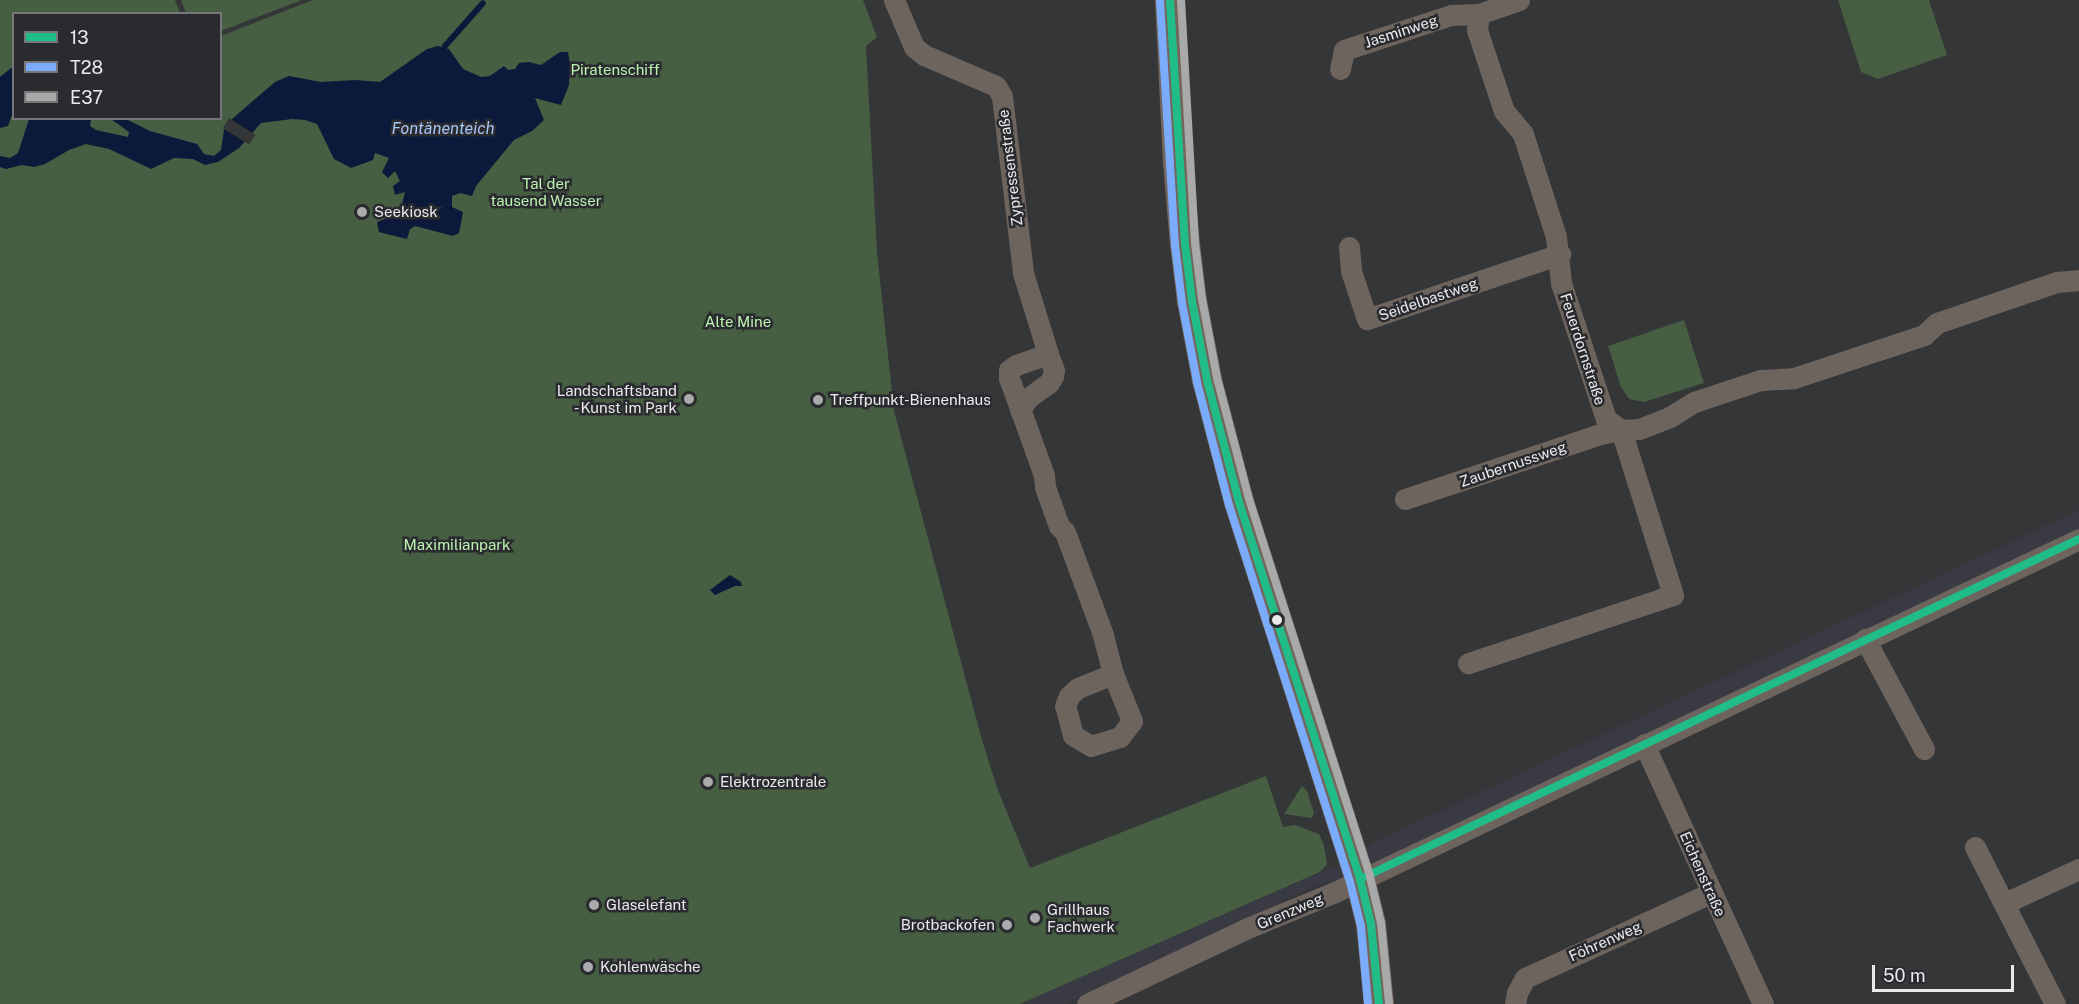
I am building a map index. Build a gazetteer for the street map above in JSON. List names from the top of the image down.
{
  "streets": {
    "street": [
      "Jasminweg",
      "Zypressenstraße",
      "Seidelbastweg",
      "Feuerdornstraße",
      "Zaubernussweg",
      "Eichenstraße",
      "Grenzweg",
      "Föhrenweg"
    ]
  },
  "crossings": [
    ["Jasminweg", "Feuerdornstraße"],
    ["Seidelbastweg", "Feuerdornstraße"],
    ["Feuerdornstraße", "Zaubernussweg"],
    ["Eichenstraße", "Grenzweg"],
    ["Eichenstraße", "Föhrenweg"]
  ],
  "water": ["Fontänenteich"],
  "parks": [
    "Piratenschiff",
    "Tal der tausend Wasser",
    "Alte Mine",
    "Maximilianpark"
  ],
  "places": [
    "Seekiosk",
    "Landschaftsband - Kunst im Park",
    "Treffpunkt-Bienenhaus",
    "Elektrozentrale",
    "Glaselefant",
    "Grillhaus Fachwerk",
    "Brotbackofen",
    "Kohlenwäsche"
  ],
  "lines": ["transit line 13", "transit line E37", "transit line T28"],
  "legend": ["13", "T28", "E37"],
  "scale_bar": "50 m"
}
